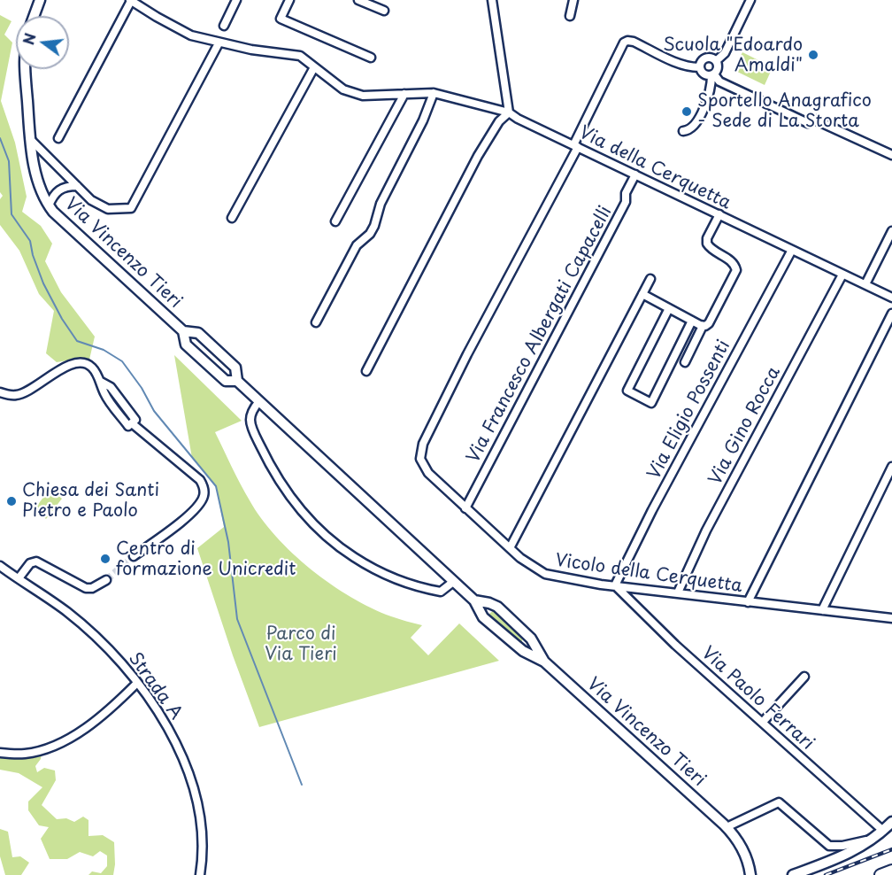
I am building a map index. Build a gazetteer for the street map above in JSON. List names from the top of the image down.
{
  "streets": {
    "street": [
      "Via della Cerquetta",
      "Via Vincenzo Tieri",
      "Via Francesco Albergati Capacelli",
      "Via Eligio Possenti",
      "Via Gino Rocca",
      "Vicolo della Cerquetta",
      "Strada A",
      "Via Paolo Ferrari"
    ]
  },
  "crossings": [
    ["Via della Cerquetta", "Via Francesco Albergati Capacelli"],
    ["Via della Cerquetta", "Via Eligio Possenti"],
    ["Via della Cerquetta", "Via Gino Rocca"],
    ["Via della Cerquetta", "Vicolo della Cerquetta"],
    ["Via Francesco Albergati Capacelli", "Vicolo della Cerquetta"],
    ["Via Eligio Possenti", "Vicolo della Cerquetta"],
    ["Via Eligio Possenti", "Via Paolo Ferrari"],
    ["Via Gino Rocca", "Vicolo della Cerquetta"],
    ["Vicolo della Cerquetta", "Via Paolo Ferrari"]
  ],
  "parks": ["Parco di Via Tieri"],
  "places": [
    "Scuola \"Edoardo Amaldi\"",
    "Sportello Anagrafico - Sede di La Storta",
    "Chiesa dei Santi Pietro e Paolo",
    "Centro di formazione Unicredit"
  ],
  "north": "left"
}
